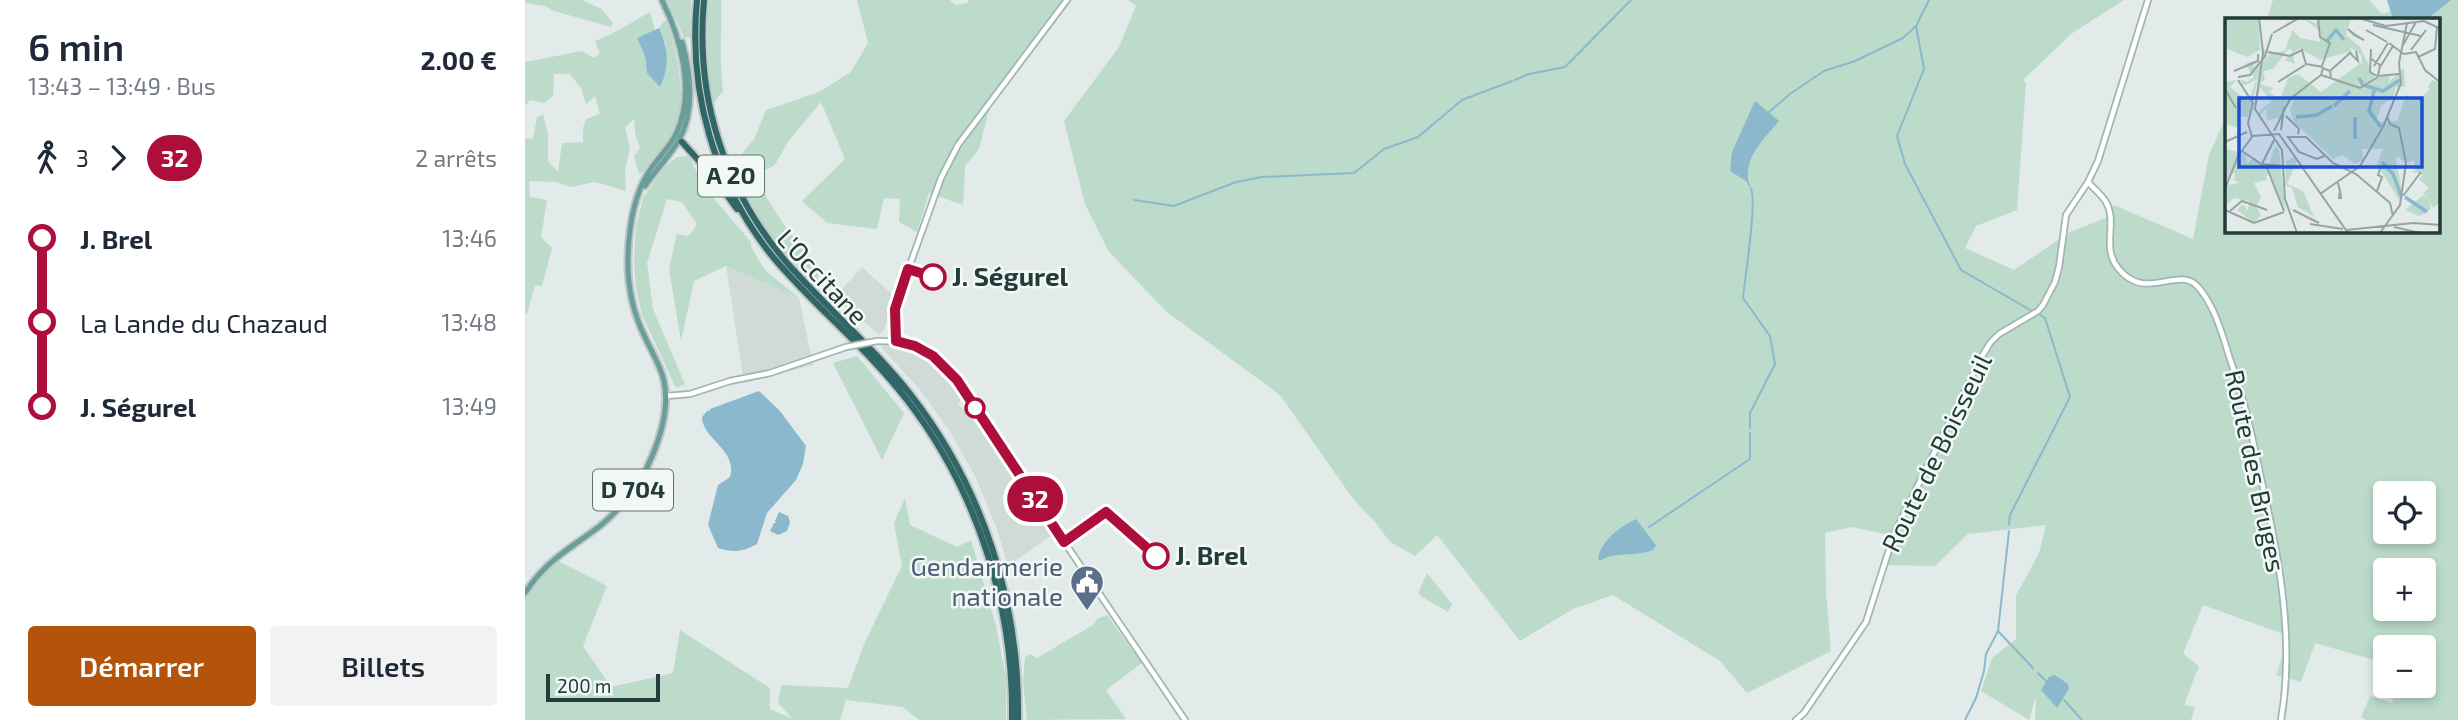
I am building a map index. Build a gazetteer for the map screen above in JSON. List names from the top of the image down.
{
  "streets": {
    "highway": ["A 20", "L'Occitane"],
    "main road": ["Route de Boisseuil", "Route des Bruges", "D 704"]
  },
  "crossings": [
    ["Route de Boisseuil", "Route des Bruges"]
  ],
  "places": {
    "other": ["J. Ségurel", "J. Brel"],
    "public building": ["Gendarmerie nationale"]
  },
  "lines": ["bus line 32"],
  "scale_bar": "200 m",
  "page": {
    "heading": ["6 min", "13:43 – 13:49 · Bus", "2.00 €"],
    "on_map": "32",
    "legs": ["3", "32", "2 arrêts"],
    "list": [
      {
        "name": "J. Brel",
        "value": "13:46"
      },
      {
        "name": "La Lande du Chazaud",
        "value": "13:48"
      },
      {
        "name": "J. Ségurel",
        "value": "13:49"
      }
    ],
    "map_buttons": ["+", "−"],
    "buttons": ["Démarrer", "Billets"],
    "scale": "200 m"
  }
}
